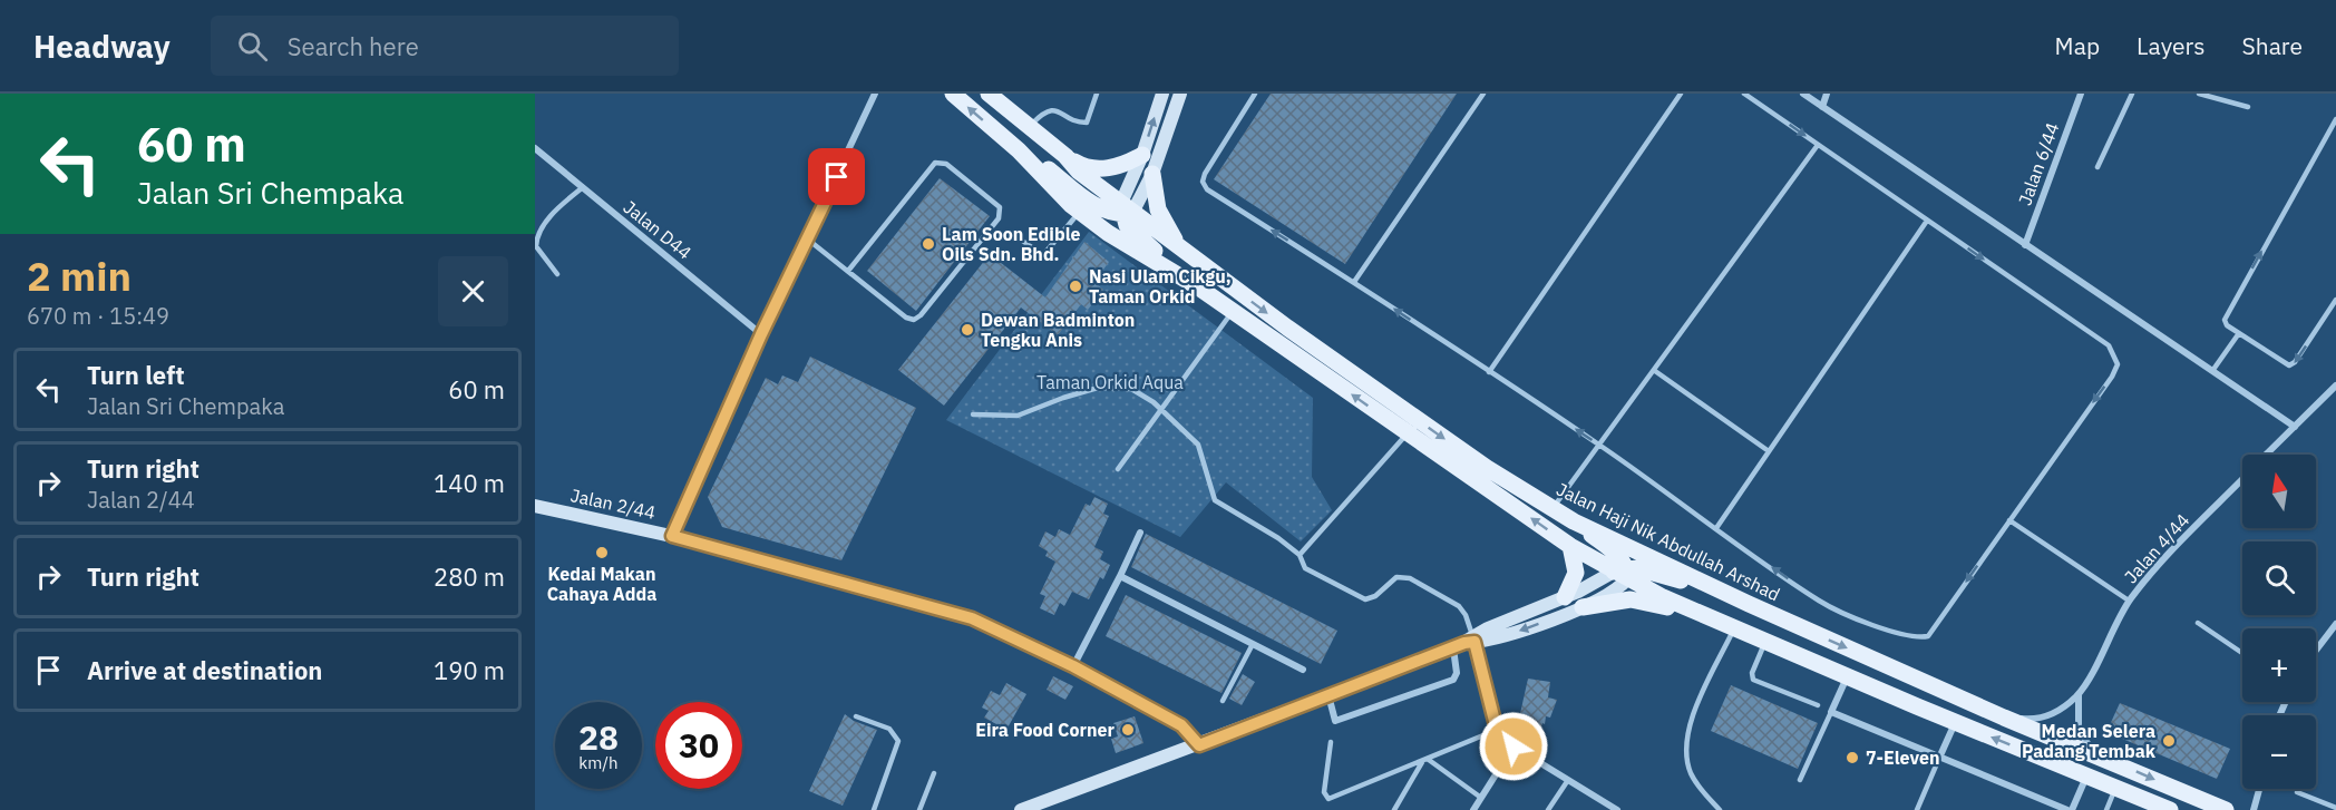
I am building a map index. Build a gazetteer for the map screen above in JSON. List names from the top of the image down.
{
  "streets": {
    "main road": ["Jalan Haji Nik Abdullah Arshad"],
    "street": [
      "Jalan 6/44",
      "Jalan D44",
      "Jalan 2/44",
      "Jalan 4/44"
    ]
  },
  "parks": ["Taman Orkid Aqua"],
  "places": [
    "Lam Soon Edible Oils Sdn. Bhd.",
    "Nasi Ulam Cikgu, Taman Orkid",
    "Dewan Badminton Tengku Anis",
    "Kedai Makan Cahaya Adda",
    "Eira Food Corner",
    "Medan Selera Padang Tembak",
    "7-Eleven"
  ],
  "north": "top",
  "page": {
    "header": "Headway",
    "search": "Search here",
    "nav": ["Map", "Layers", "Share"],
    "turn": ["60 m", "Jalan Sri Chempaka"],
    "heading": ["2 min", "670 m · 15:49"],
    "list": [
      {
        "name": "Turn left",
        "note": "Jalan Sri Chempaka",
        "value": "60 m"
      },
      {
        "name": "Turn right",
        "note": "Jalan 2/44",
        "value": "140 m"
      },
      {
        "name": "Turn right",
        "value": "280 m"
      },
      {
        "name": "Arrive at destination",
        "value": "190 m"
      }
    ],
    "map_buttons": ["+", "−"],
    "speed": "28 km/h",
    "limit": "30"
  }
}
